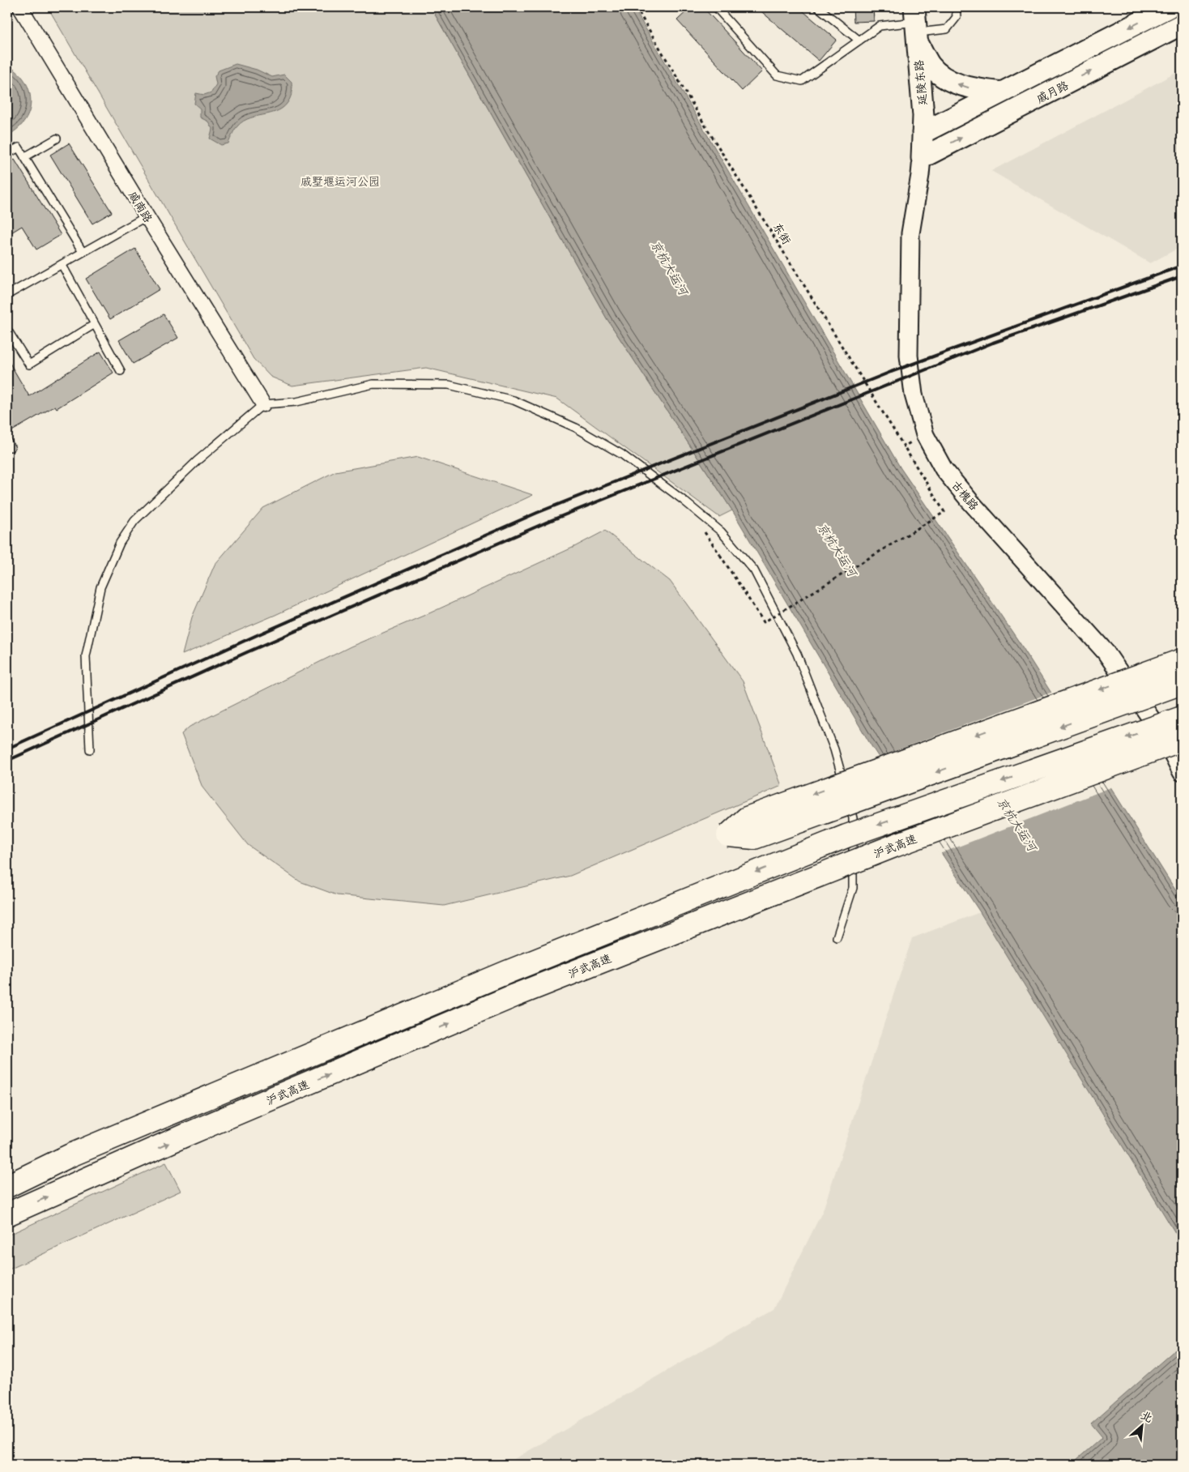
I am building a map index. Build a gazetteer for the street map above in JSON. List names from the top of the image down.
{
  "streets": {
    "highway": ["沪武高速"],
    "main road": ["延陵东路", "戚月路"],
    "street": ["戚南路", "古槐路"],
    "path": ["东街"]
  },
  "crossings": [
    ["延陵东路", "戚月路"],
    ["延陵东路", "古槐路"],
    ["戚月路", "古槐路"]
  ],
  "water": ["京杭大运河"],
  "parks": ["戚墅堰运河公园"],
  "north": "top right"
}
